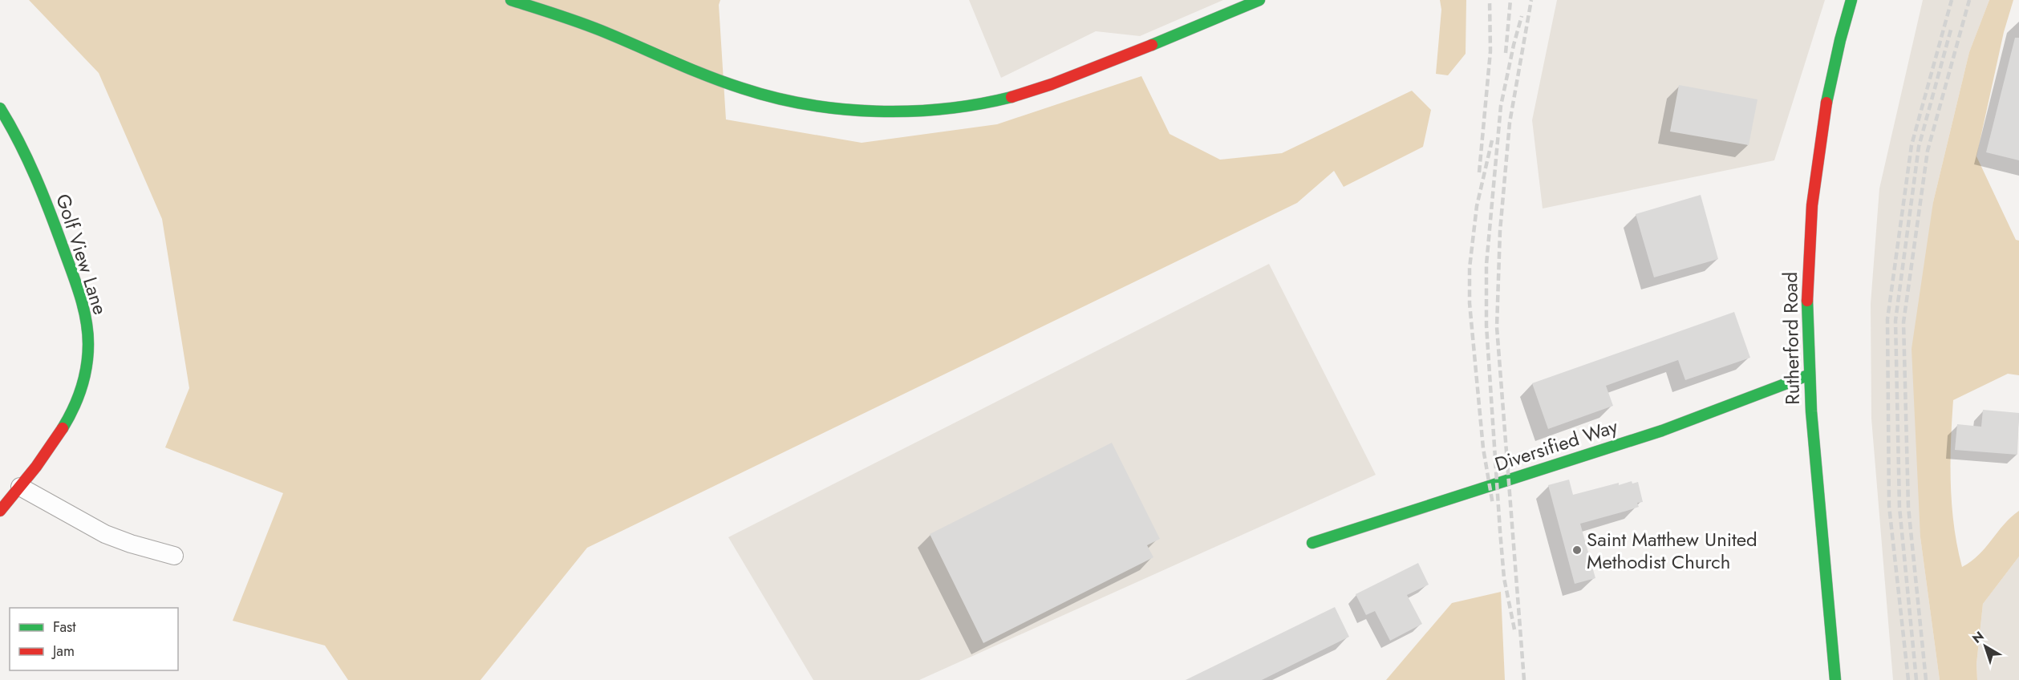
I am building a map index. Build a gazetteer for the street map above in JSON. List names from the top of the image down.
{
  "streets": {
    "street": ["Golf View Lane", "Rutherford Road", "Diversified Way"]
  },
  "crossings": [
    ["Rutherford Road", "Diversified Way"]
  ],
  "places": ["Saint Matthew United Methodist Church"],
  "legend": ["Fast", "Jam"],
  "north": "top left"
}
